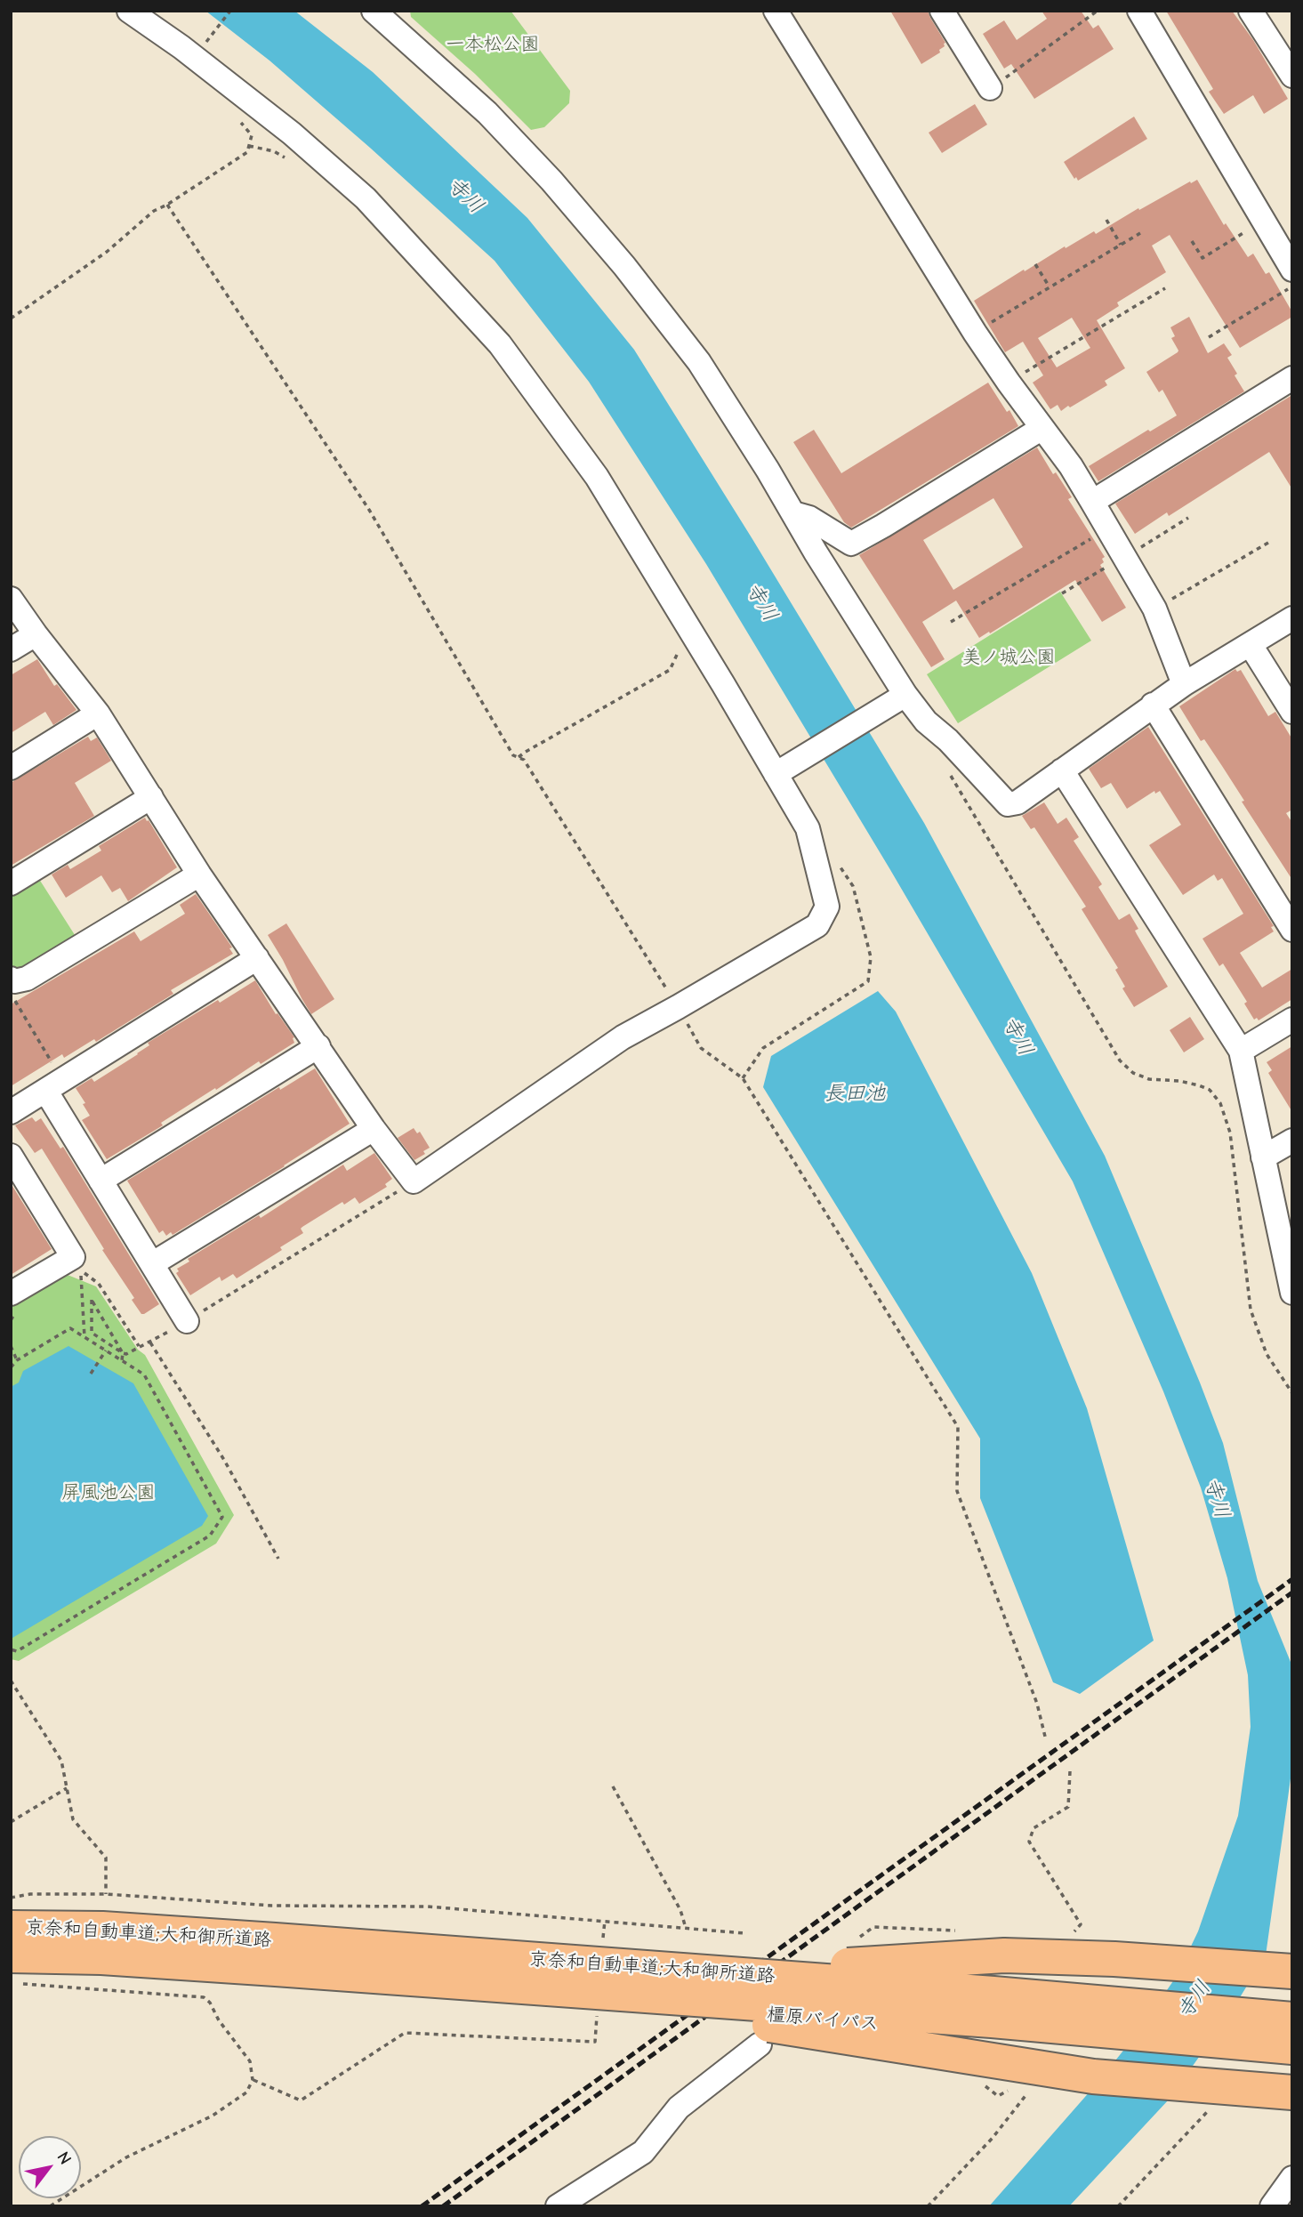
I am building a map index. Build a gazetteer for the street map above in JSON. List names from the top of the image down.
{
  "streets": {
    "highway": ["京奈和自動車道;大和御所道路", "橿原バイパス"]
  },
  "water": ["寺川", "長田池"],
  "parks": ["一本松公園", "美ノ城公園", "屏風池公園"],
  "north": "top right"
}
